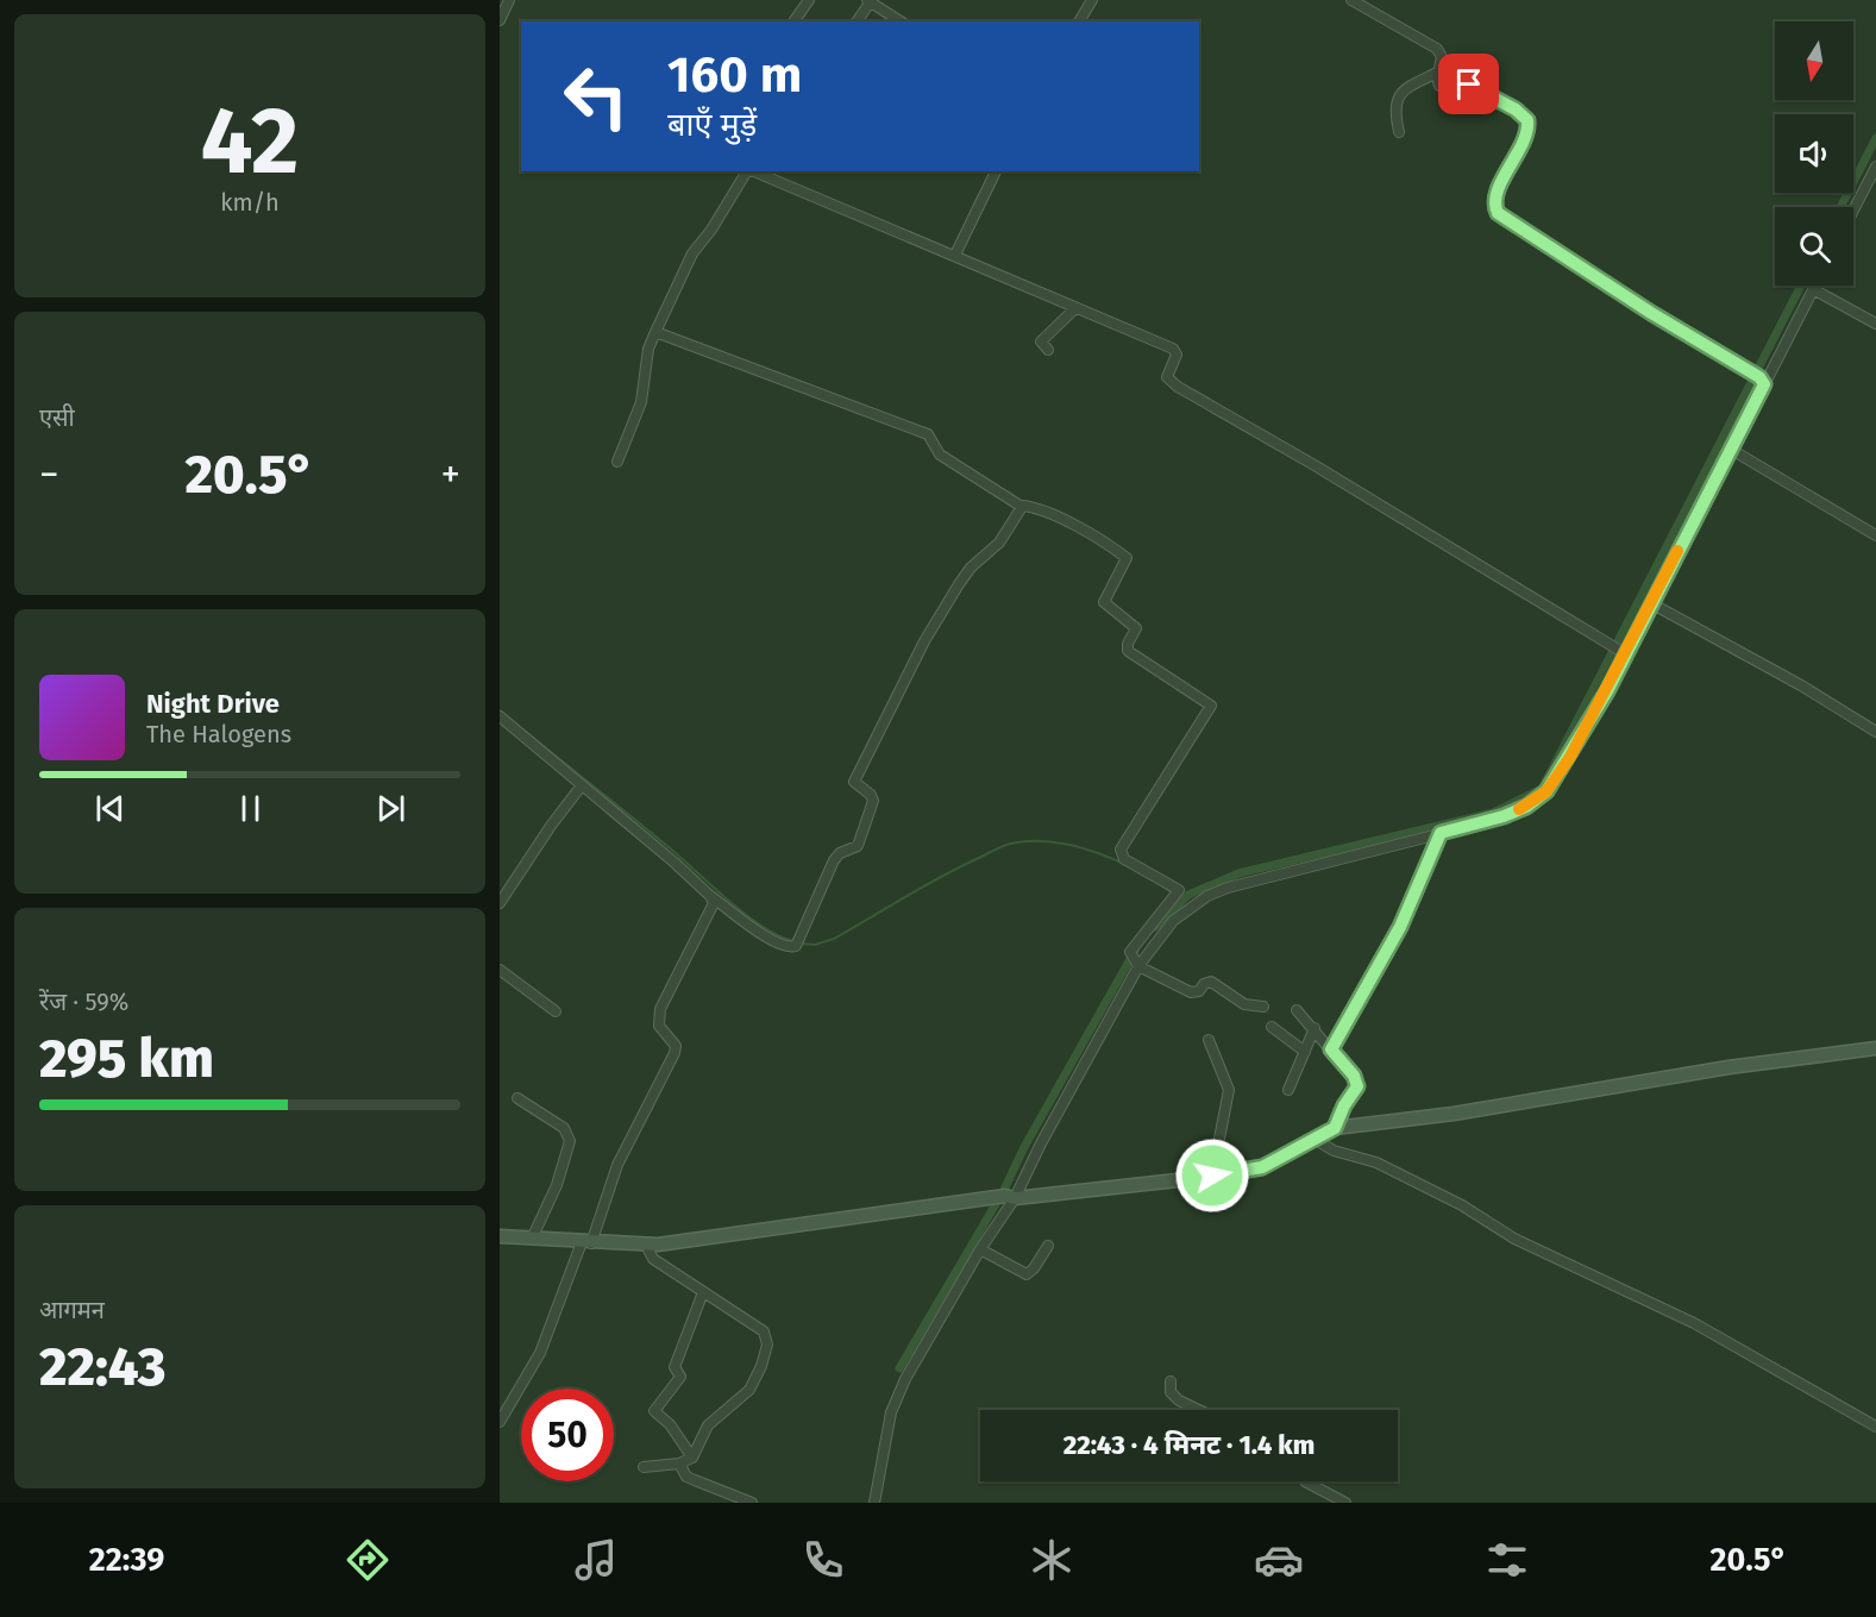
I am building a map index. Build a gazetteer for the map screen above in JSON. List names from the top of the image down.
{
  "north": "bottom",
  "page": {
    "tile": [
      ["42", "km/h"],
      "एसी",
      ["रेंज · 59%", "295 km"],
      ["आगमन", "22:43"]
    ],
    "turn": ["160 m", "बाएँ मुड़ें"],
    "heat": ["−", "20.5°", "+"],
    "song": ["Night Drive", "The Halogens"],
    "limit": "50",
    "trip": "22:43 · 4 मिनट · 1.4 km",
    "tabs": ["22:39", "20.5°"]
  }
}
